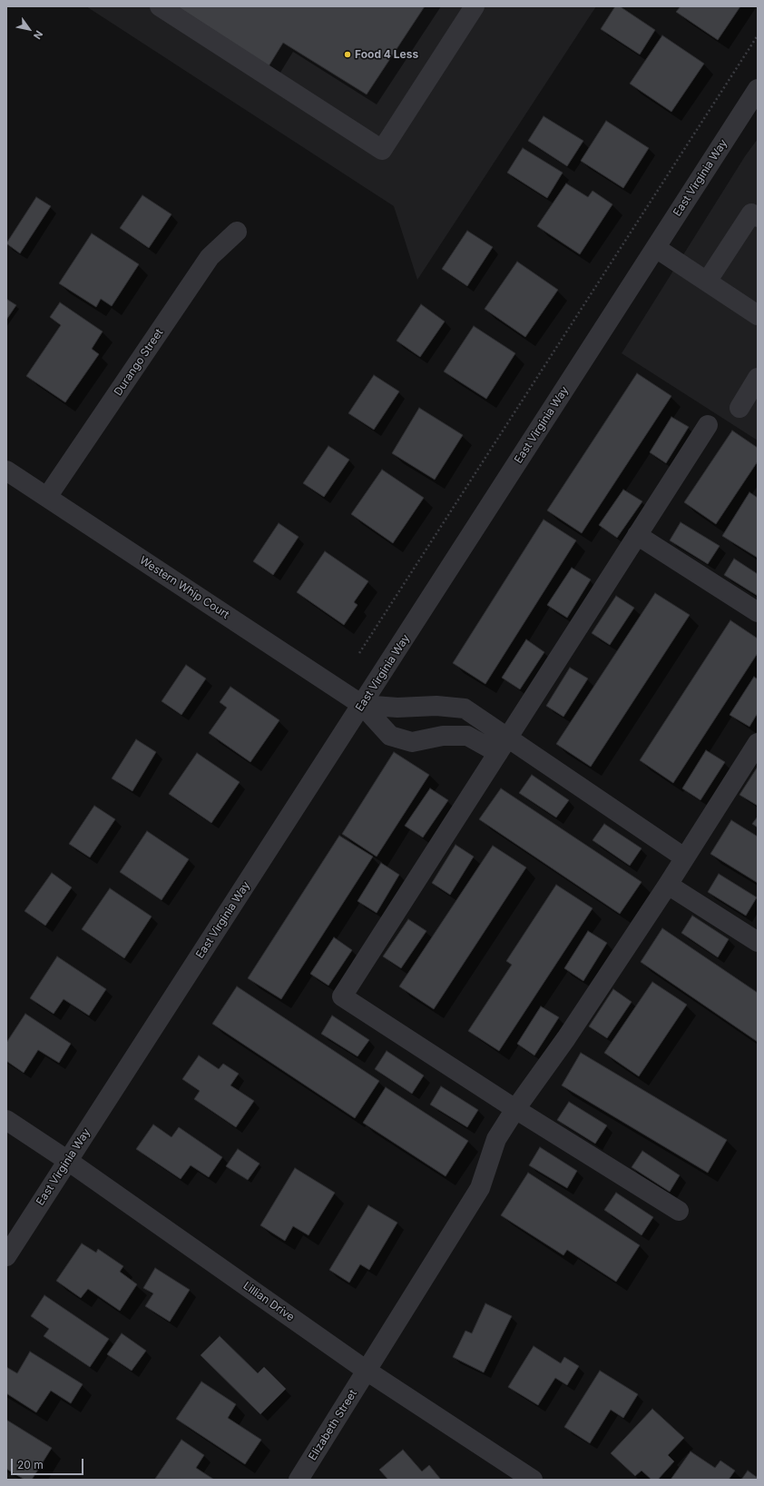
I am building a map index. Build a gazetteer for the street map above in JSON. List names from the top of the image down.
{
  "streets": {
    "street": [
      "East Virginia Way",
      "Durango Street",
      "Western Whip Court",
      "Lillian Drive",
      "Elizabeth Street"
    ]
  },
  "crossings": [
    ["East Virginia Way", "Western Whip Court"],
    ["East Virginia Way", "Lillian Drive"],
    ["Durango Street", "Western Whip Court"],
    ["Lillian Drive", "Elizabeth Street"]
  ],
  "places": ["Food 4 Less"],
  "scale_bar": "20 m",
  "north": "bottom right"
}
